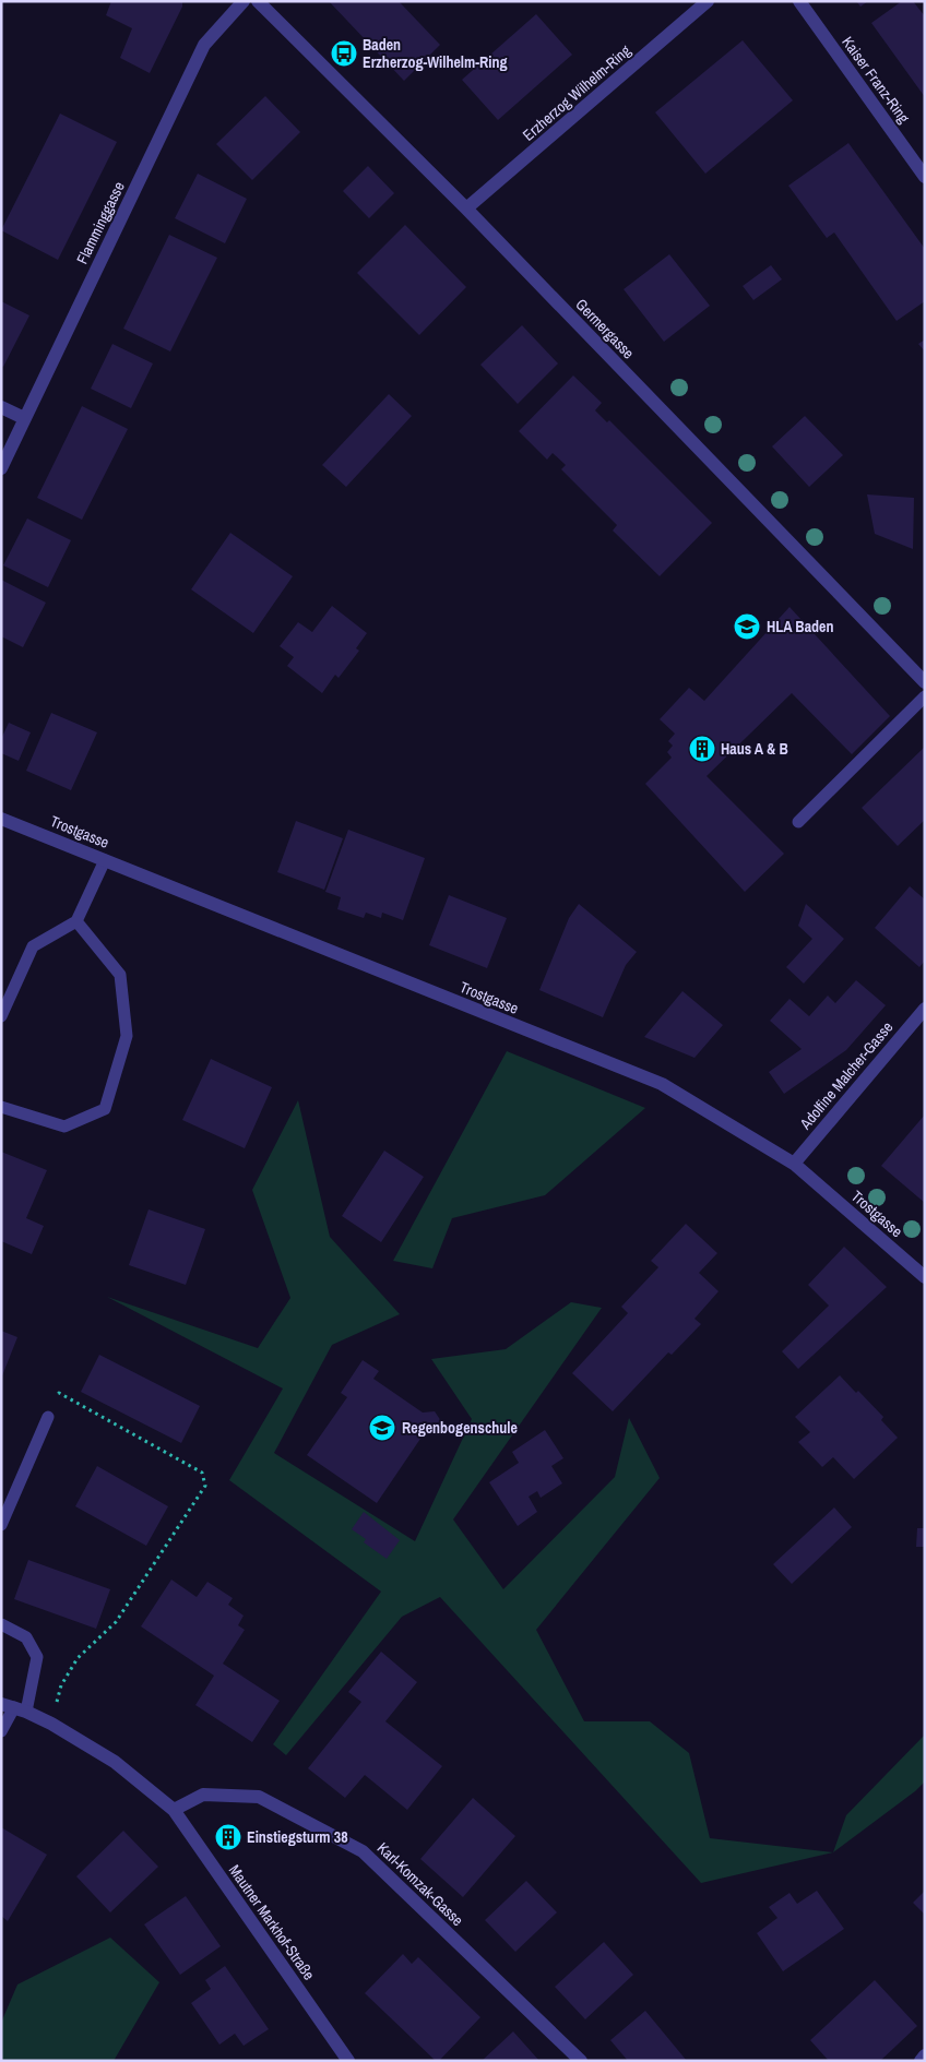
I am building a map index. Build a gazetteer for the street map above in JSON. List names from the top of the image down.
{
  "streets": {
    "street": [
      "Kaiser Franz-Ring",
      "Erzherzog Wilhelm-Ring",
      "Flamminggasse",
      "Germergasse",
      "Trostgasse",
      "Adolfine Malcher-Gasse",
      "Karl-Komzak-Gasse",
      "Mautner Markhof-Straße"
    ]
  },
  "crossings": [
    ["Erzherzog Wilhelm-Ring", "Germergasse"],
    ["Trostgasse", "Adolfine Malcher-Gasse"],
    ["Karl-Komzak-Gasse", "Mautner Markhof-Straße"]
  ],
  "places": {
    "bus stop": ["Baden Erzherzog-Wilhelm-Ring"],
    "school or university": ["HLA Baden", "Regenbogenschule"],
    "building": ["Haus A & B", "Einstiegsturm 38"]
  }
}
